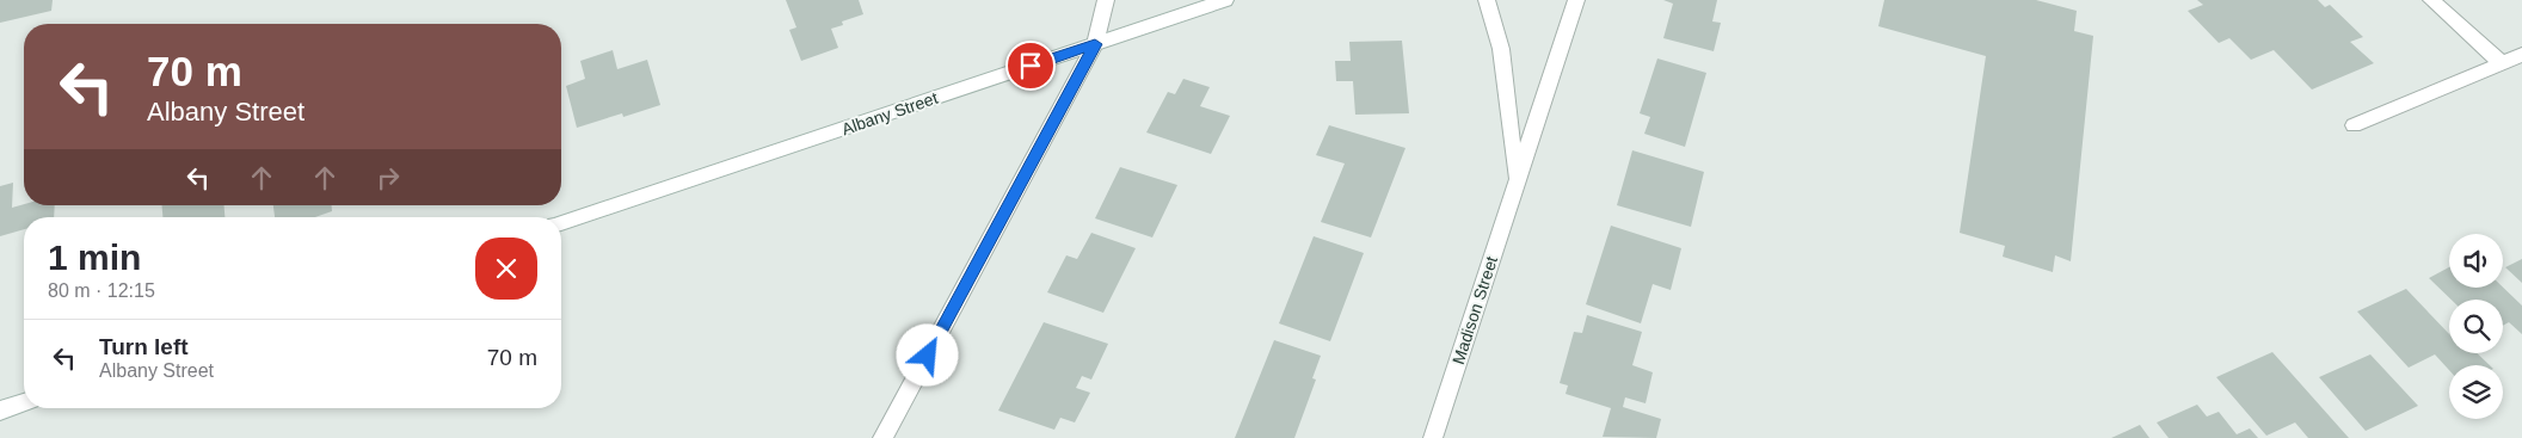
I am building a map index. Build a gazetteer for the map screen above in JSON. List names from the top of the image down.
{
  "streets": {
    "street": ["Albany Street", "Madison Street"]
  },
  "page": {
    "turn": ["70 m", "Albany Street"],
    "heading": ["1 min", "80 m · 12:15"],
    "list": [
      {
        "name": "Turn left",
        "note": "Albany Street",
        "value": "70 m"
      }
    ]
  }
}
